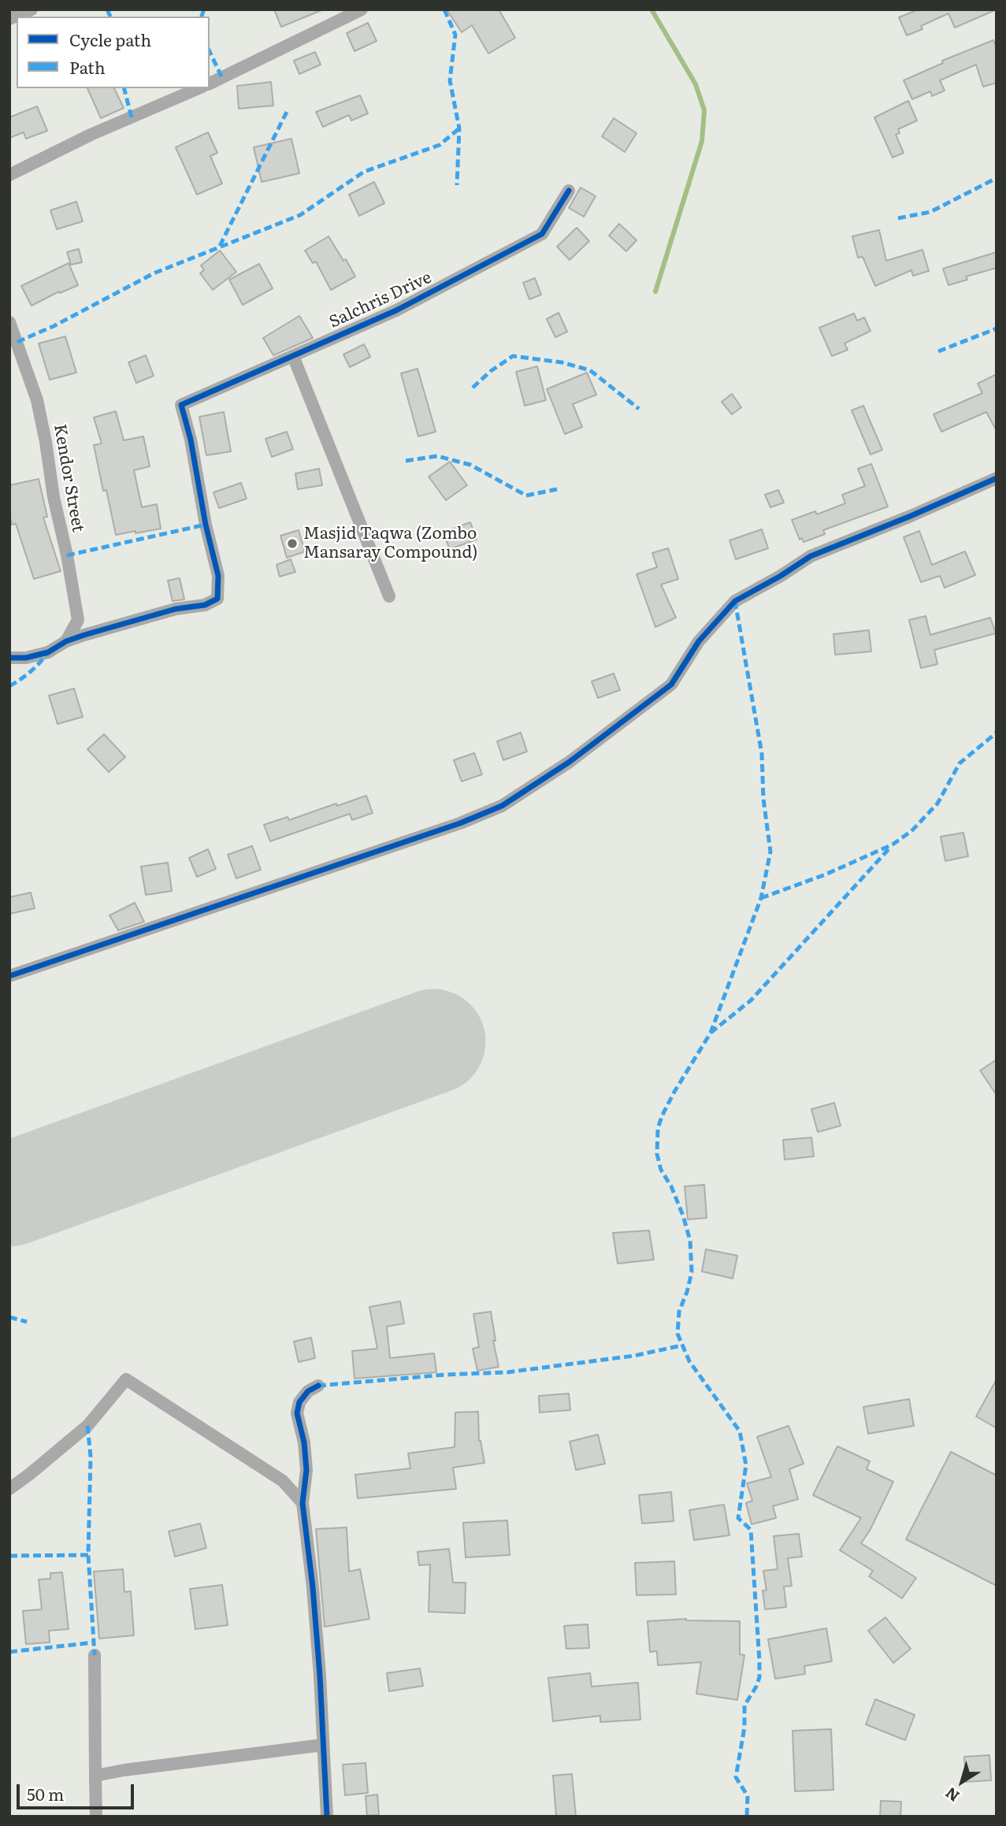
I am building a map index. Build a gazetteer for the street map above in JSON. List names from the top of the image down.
{
  "streets": {
    "street": ["Salchris Drive", "Kendor Street"]
  },
  "crossings": [
    ["Salchris Drive", "Kendor Street"]
  ],
  "places": ["Masjid Taqwa (Zombo Mansaray Compound)"],
  "legend": ["Cycle path", "Path"],
  "scale_bar": "50 m",
  "north": "bottom left"
}
